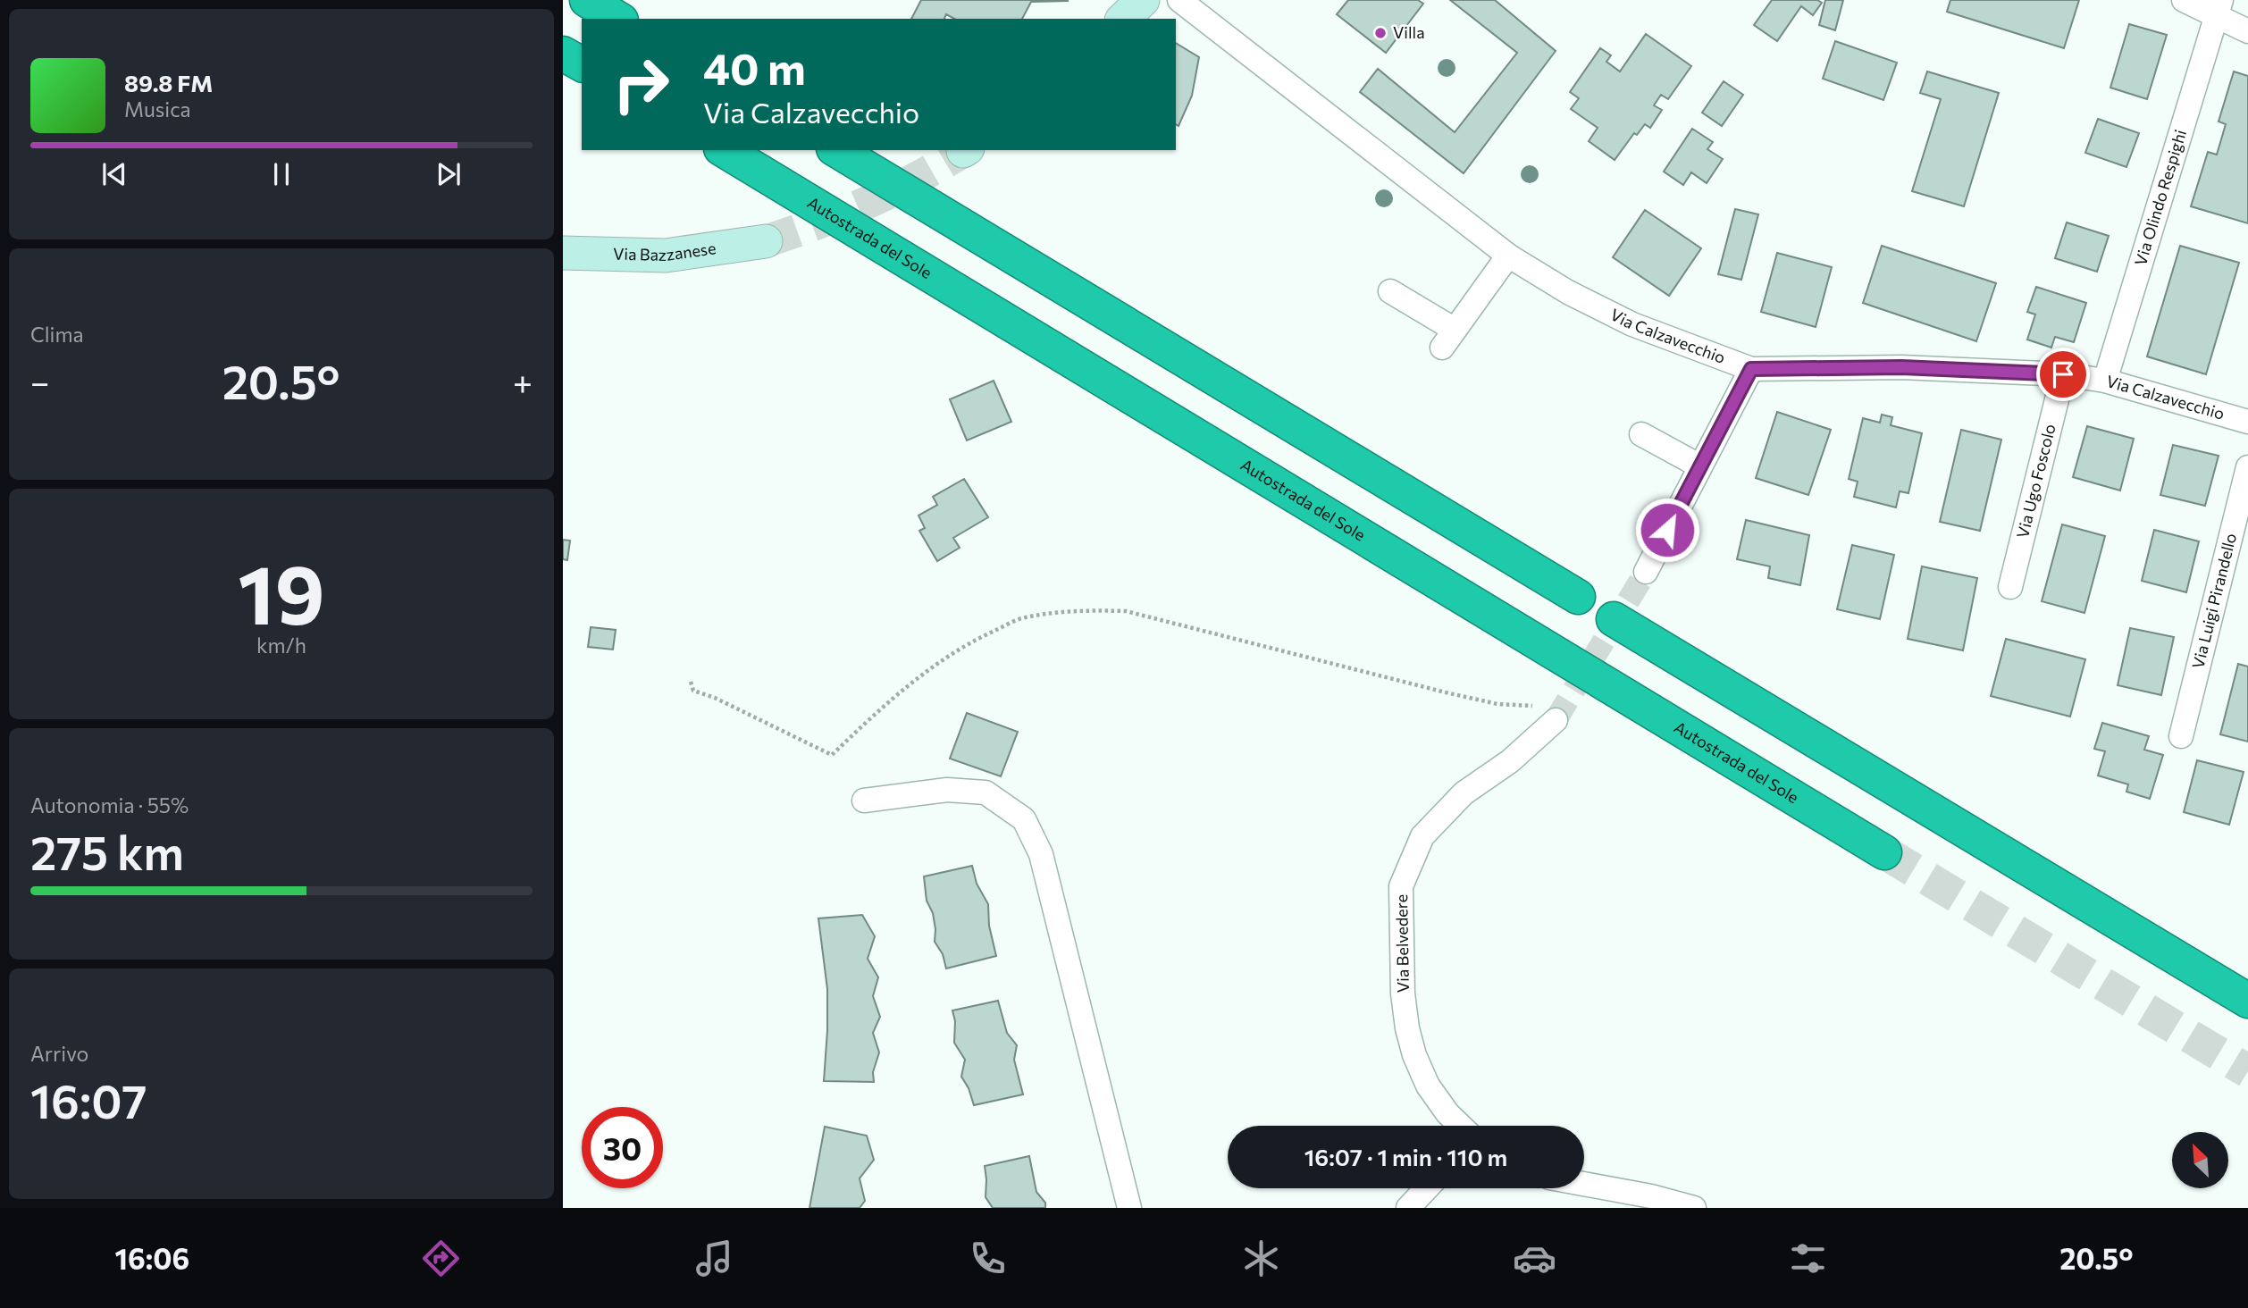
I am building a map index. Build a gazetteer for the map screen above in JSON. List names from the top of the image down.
{
  "streets": {
    "highway": ["Autostrada del Sole"],
    "main road": ["Via Bazzanese"],
    "street": [
      "Via Olindo Respighi",
      "Via Calzavecchio",
      "Via Ugo Foscolo",
      "Via Luigi Pirandello",
      "Via Belvedere"
    ]
  },
  "crossings": [
    ["Via Olindo Respighi", "Via Calzavecchio"],
    ["Via Calzavecchio", "Via Ugo Foscolo"]
  ],
  "places": ["Villa"],
  "north": "top left",
  "page": {
    "turn": ["40 m", "Via Calzavecchio"],
    "song": ["89.8 FM", "Musica"],
    "tile": [
      "Clima",
      ["19", "km/h"],
      ["Autonomia · 55%", "275 km"],
      ["Arrivo", "16:07"]
    ],
    "heat": ["−", "20.5°", "+"],
    "limit": "30",
    "trip": "16:07 · 1 min · 110 m",
    "tabs": ["16:06", "20.5°"]
  }
}
